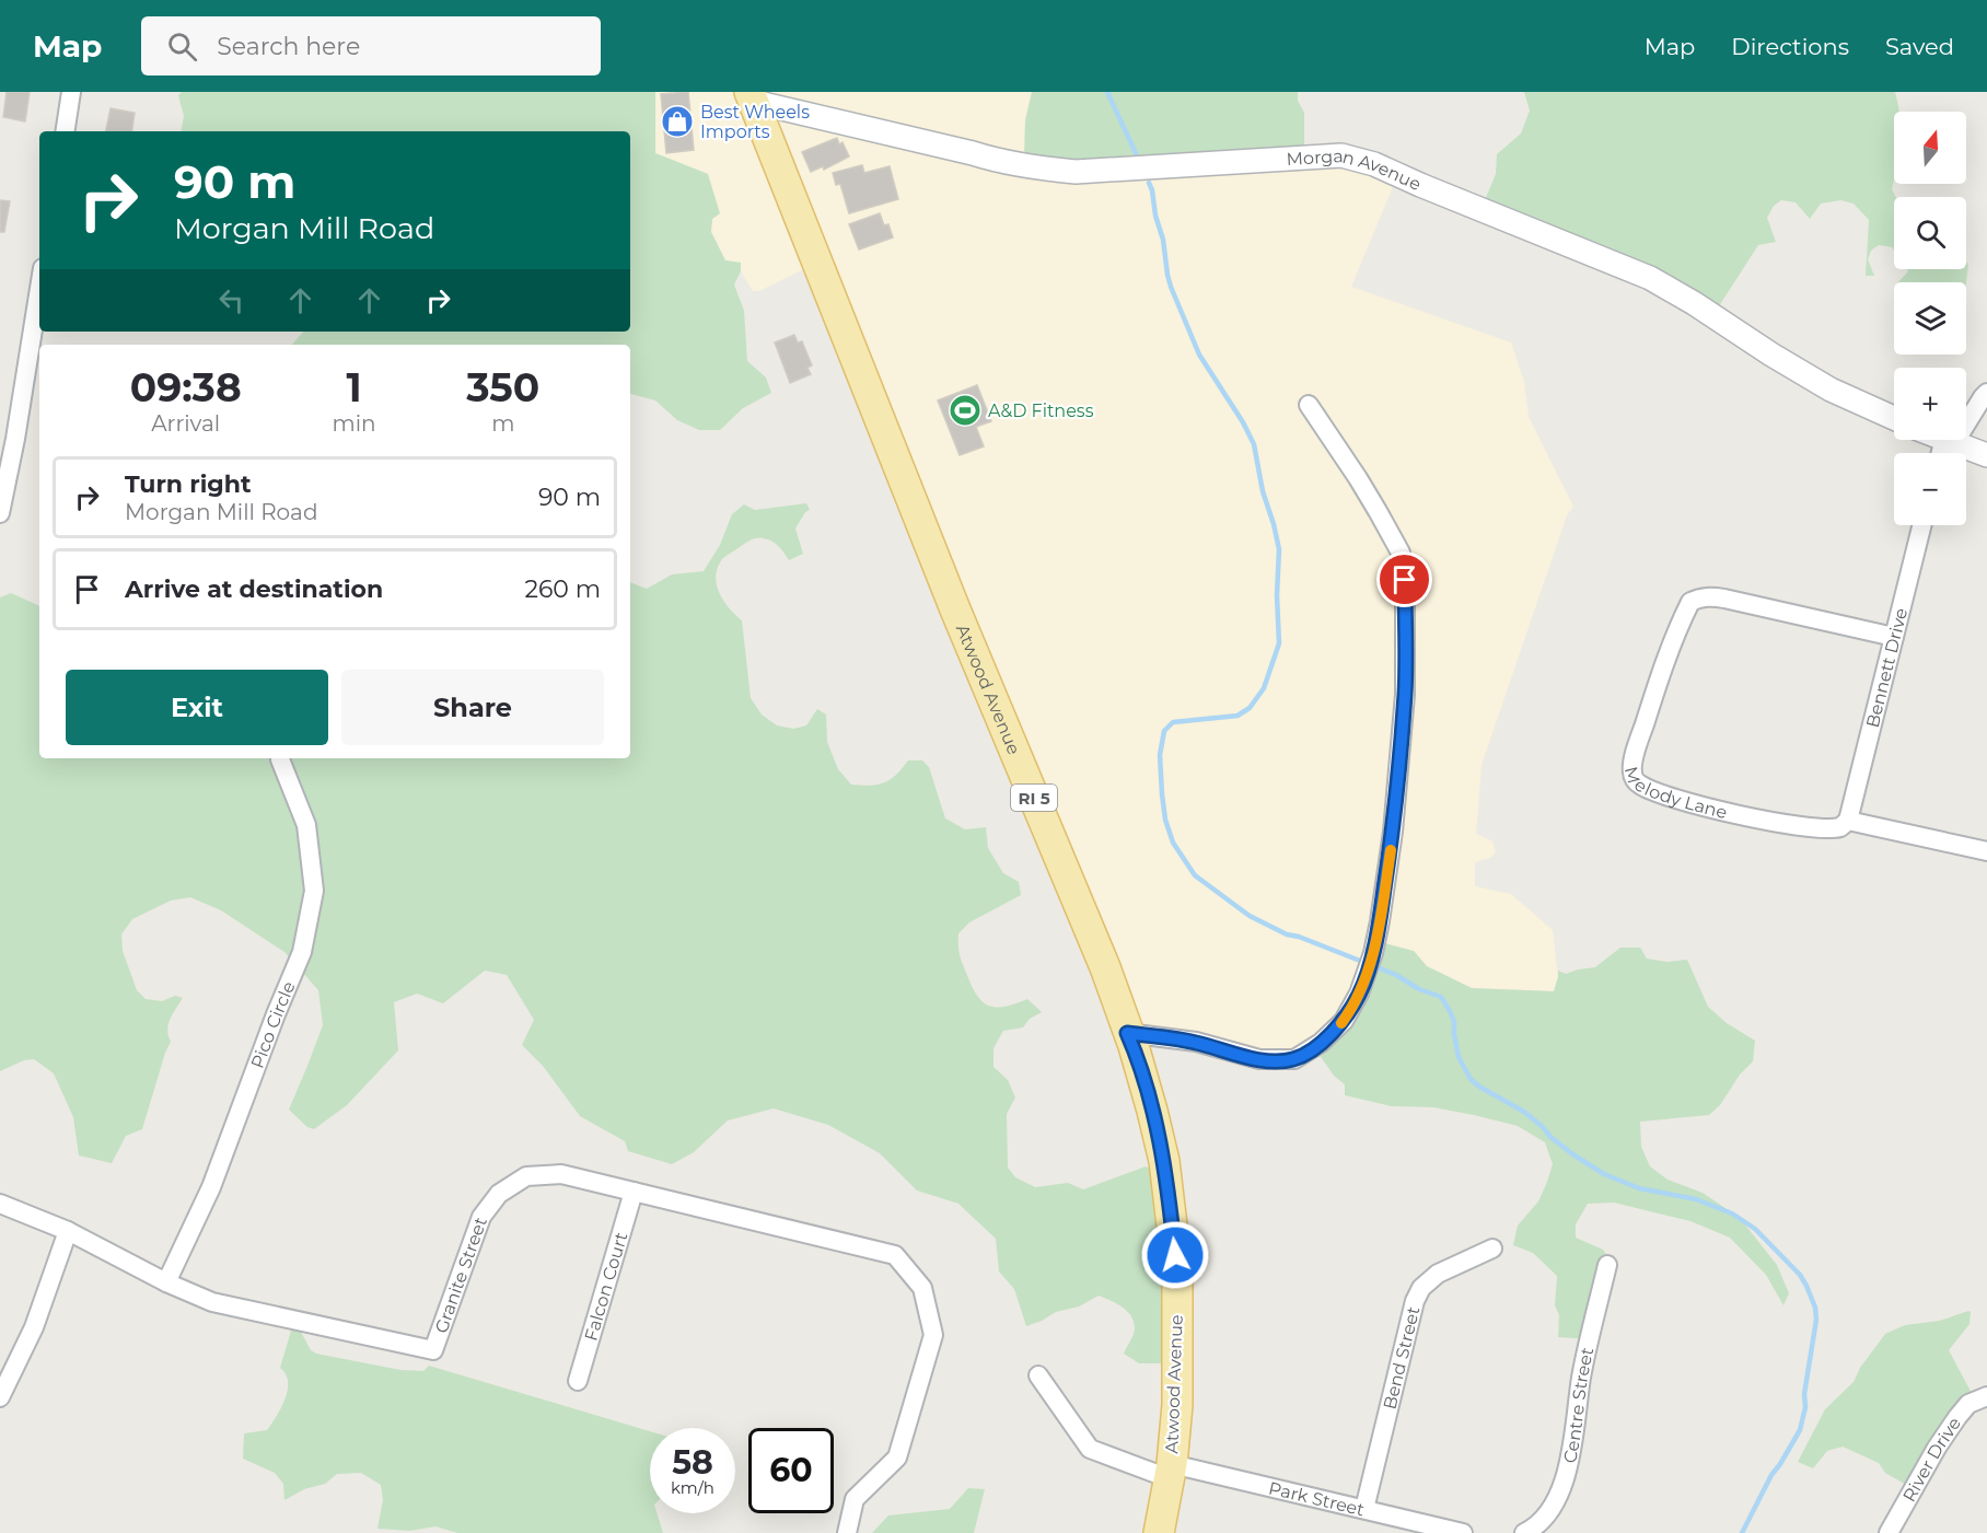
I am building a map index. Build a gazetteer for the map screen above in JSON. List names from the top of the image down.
{
  "streets": {
    "main road": ["Atwood Avenue", "RI 5"],
    "street": [
      "Morgan Avenue",
      "Bennett Drive",
      "Melody Lane",
      "Pico Circle",
      "Granite Street",
      "Falcon Court",
      "Bend Street",
      "Centre Street",
      "River Drive",
      "Park Street"
    ]
  },
  "crossings": [
    ["Morgan Avenue", "Atwood Avenue"],
    ["Bennett Drive", "Melody Lane"],
    ["Atwood Avenue", "Park Street"],
    ["Pico Circle", "Granite Street"],
    ["Granite Street", "Falcon Court"],
    ["Bend Street", "Park Street"]
  ],
  "places": {
    "shop": ["Best Wheels Imports"],
    "sports": ["A&D Fitness"]
  },
  "north": "top",
  "page": {
    "header": "Map",
    "search": "Search here",
    "nav": ["Map", "Directions", "Saved"],
    "map_buttons": ["+", "−"],
    "turn": ["90 m", "Morgan Mill Road"],
    "eta": [
      "09:38",
      "Arrival",
      "1",
      "min",
      "350",
      "m"
    ],
    "list": [
      {
        "name": "Turn right",
        "note": "Morgan Mill Road",
        "value": "90 m"
      },
      {
        "name": "Arrive at destination",
        "value": "260 m"
      }
    ],
    "buttons": ["Exit", "Share"],
    "speed": "58 km/h",
    "limit": "60"
  }
}
